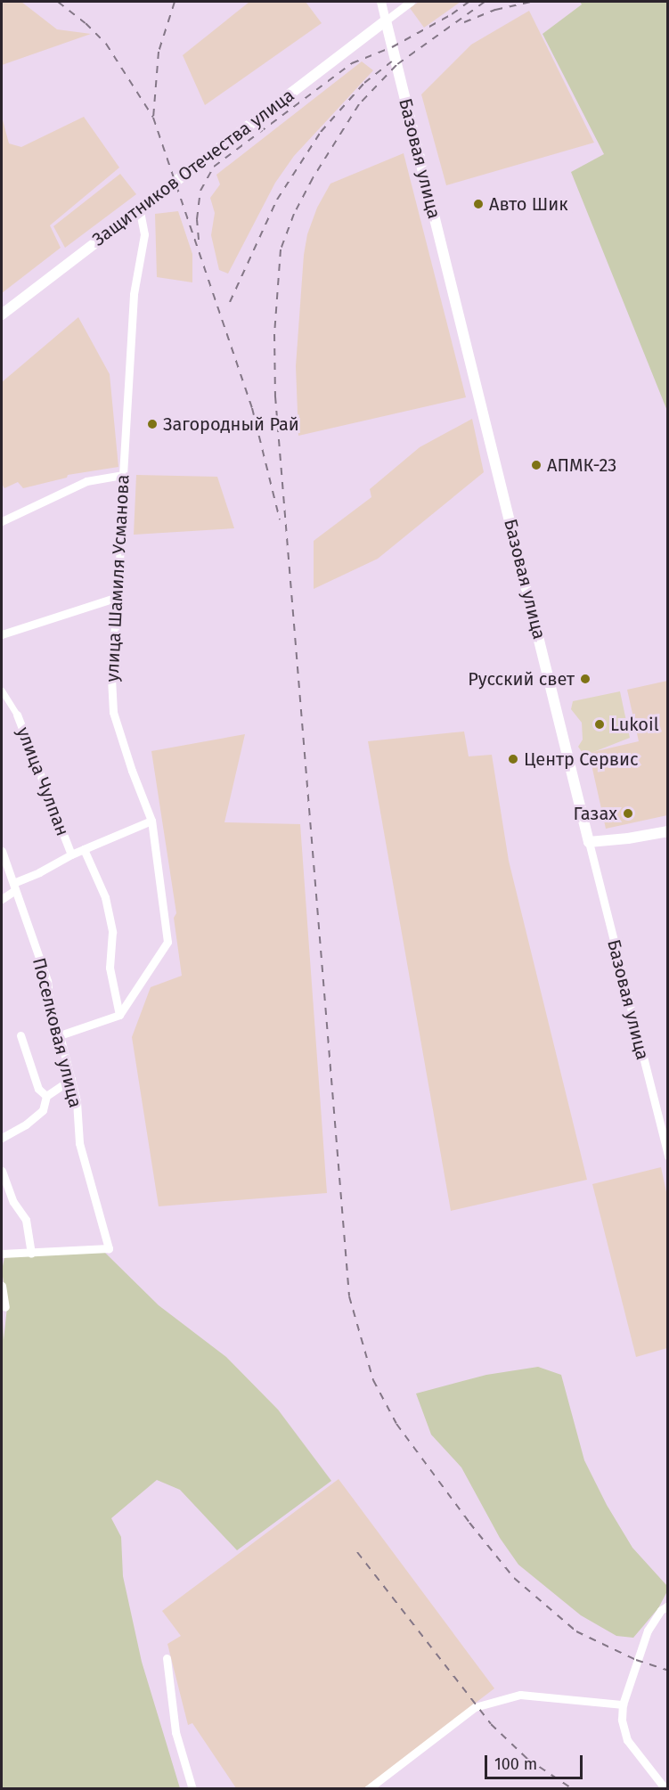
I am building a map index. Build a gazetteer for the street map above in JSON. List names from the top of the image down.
{
  "streets": {
    "main road": ["Базовая улица", "Защитников Отечества улица"],
    "street": ["улица Шамиля Усманова", "улица Чулпан", "Поселковая улица"]
  },
  "crossings": [
    ["Базовая улица", "Защитников Отечества улица"],
    ["Защитников Отечества улица", "улица Шамиля Усманова"],
    ["улица Шамиля Усманова", "улица Чулпан"]
  ],
  "places": [
    "Авто Шик",
    "Загородный Рай",
    "АПМК-23",
    "Русский свет",
    "Lukoil",
    "Центр Сервис",
    "Газах"
  ],
  "scale_bar": "100 m"
}
